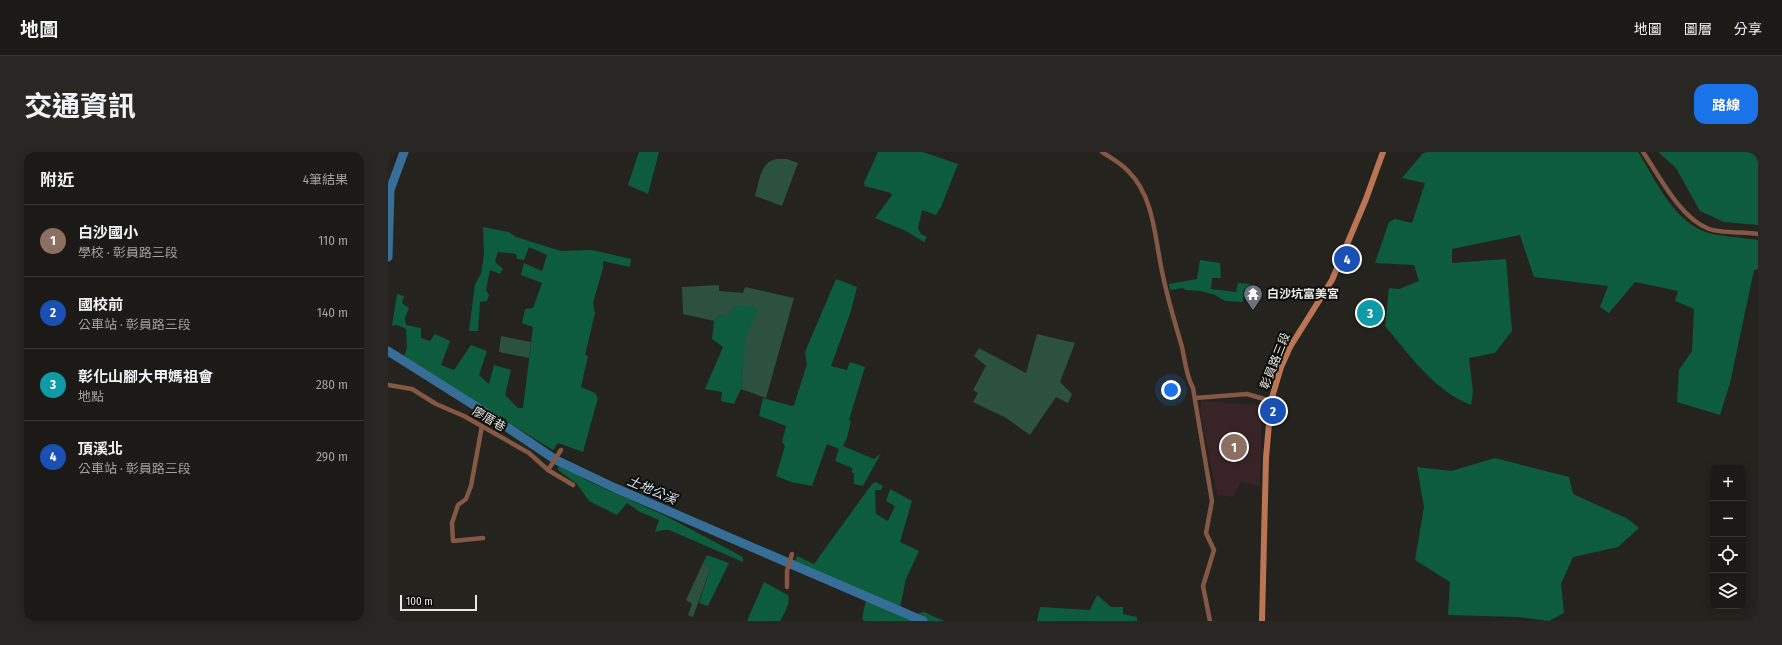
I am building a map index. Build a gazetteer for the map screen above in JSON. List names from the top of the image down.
{
  "streets": {
    "main road": ["彰員路三段"],
    "street": ["廖厝巷"]
  },
  "water": ["土地公溪"],
  "places": {
    "temple": ["白沙坑富美宮"]
  },
  "scale_bar": "100 m",
  "page": {
    "header": "地圖",
    "nav": ["地圖", "圖層", "分享"],
    "title": "交通資訊",
    "buttons": "路線",
    "heading": ["附近", "4筆結果"],
    "list": [
      {
        "mark": "1",
        "name": "白沙國小",
        "note": "學校 · 彰員路三段",
        "value": "110 m"
      },
      {
        "mark": "2",
        "name": "國校前",
        "note": "公車站 · 彰員路三段",
        "value": "140 m"
      },
      {
        "mark": "3",
        "name": "彰化山腳大甲媽祖會",
        "note": "地點",
        "value": "280 m"
      },
      {
        "mark": "4",
        "name": "頂溪北",
        "note": "公車站 · 彰員路三段",
        "value": "290 m"
      }
    ],
    "pins": [
      "4",
      "3",
      "2",
      "1"
    ],
    "map_buttons": ["+", "−"],
    "scale": "100 m"
  }
}
